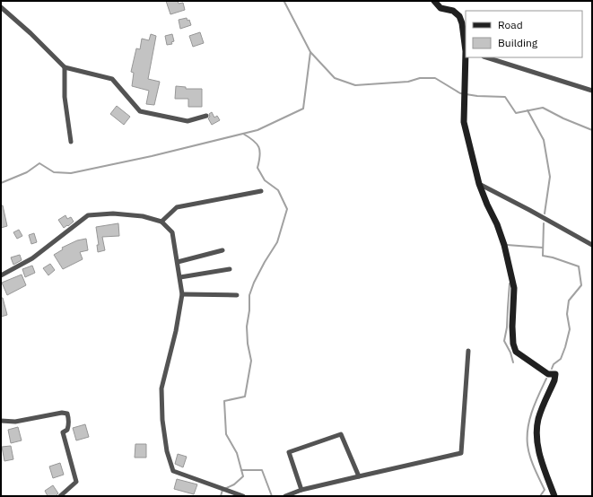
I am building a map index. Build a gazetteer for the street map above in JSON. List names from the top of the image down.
{
  "legend": ["Road", "Building"]
}
